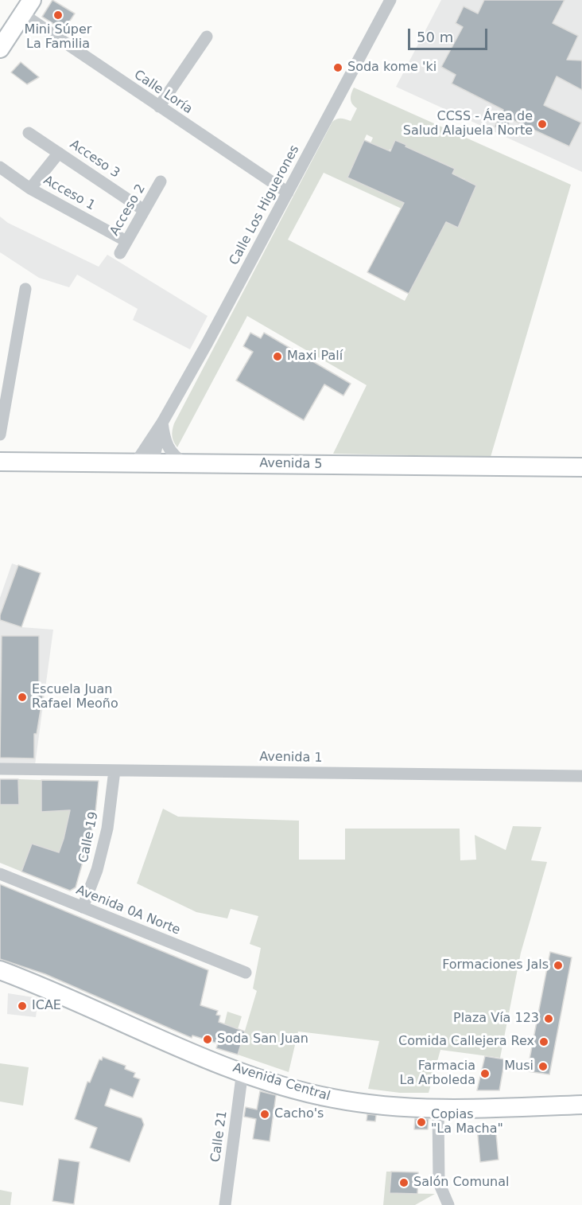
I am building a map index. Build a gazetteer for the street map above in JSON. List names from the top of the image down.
{
  "streets": {
    "main road": ["Avenida 5", "Avenida Central"],
    "street": [
      "Calle Loría",
      "Acceso 3",
      "Acceso 1",
      "Calle Los Higuerones",
      "Acceso 2",
      "Avenida 1",
      "Calle 19",
      "Avenida 0A Norte",
      "Calle 21"
    ]
  },
  "crossings": [
    ["Calle Loría", "Calle Los Higuerones"],
    ["Acceso 3", "Acceso 2"],
    ["Acceso 1", "Acceso 2"],
    ["Calle Los Higuerones", "Avenida 5"],
    ["Avenida 1", "Calle 19"],
    ["Calle 19", "Avenida 0A Norte"],
    ["Avenida Central", "Calle 21"]
  ],
  "places": [
    "Mini Súper La Familia",
    "Soda kome 'ki",
    "CCSS - Área de Salud Alajuela Norte",
    "Maxi Palí",
    "Escuela Juan Rafael Meoño",
    "Formaciones Jals",
    "ICAE",
    "Plaza Vía 123",
    "Soda San Juan",
    "Comida Callejera Rex",
    "Musi",
    "Farmacia La Arboleda",
    "Cacho's",
    "Copias \"La Macha\"",
    "Salón Comunal"
  ],
  "scale_bar": "50 m"
}
